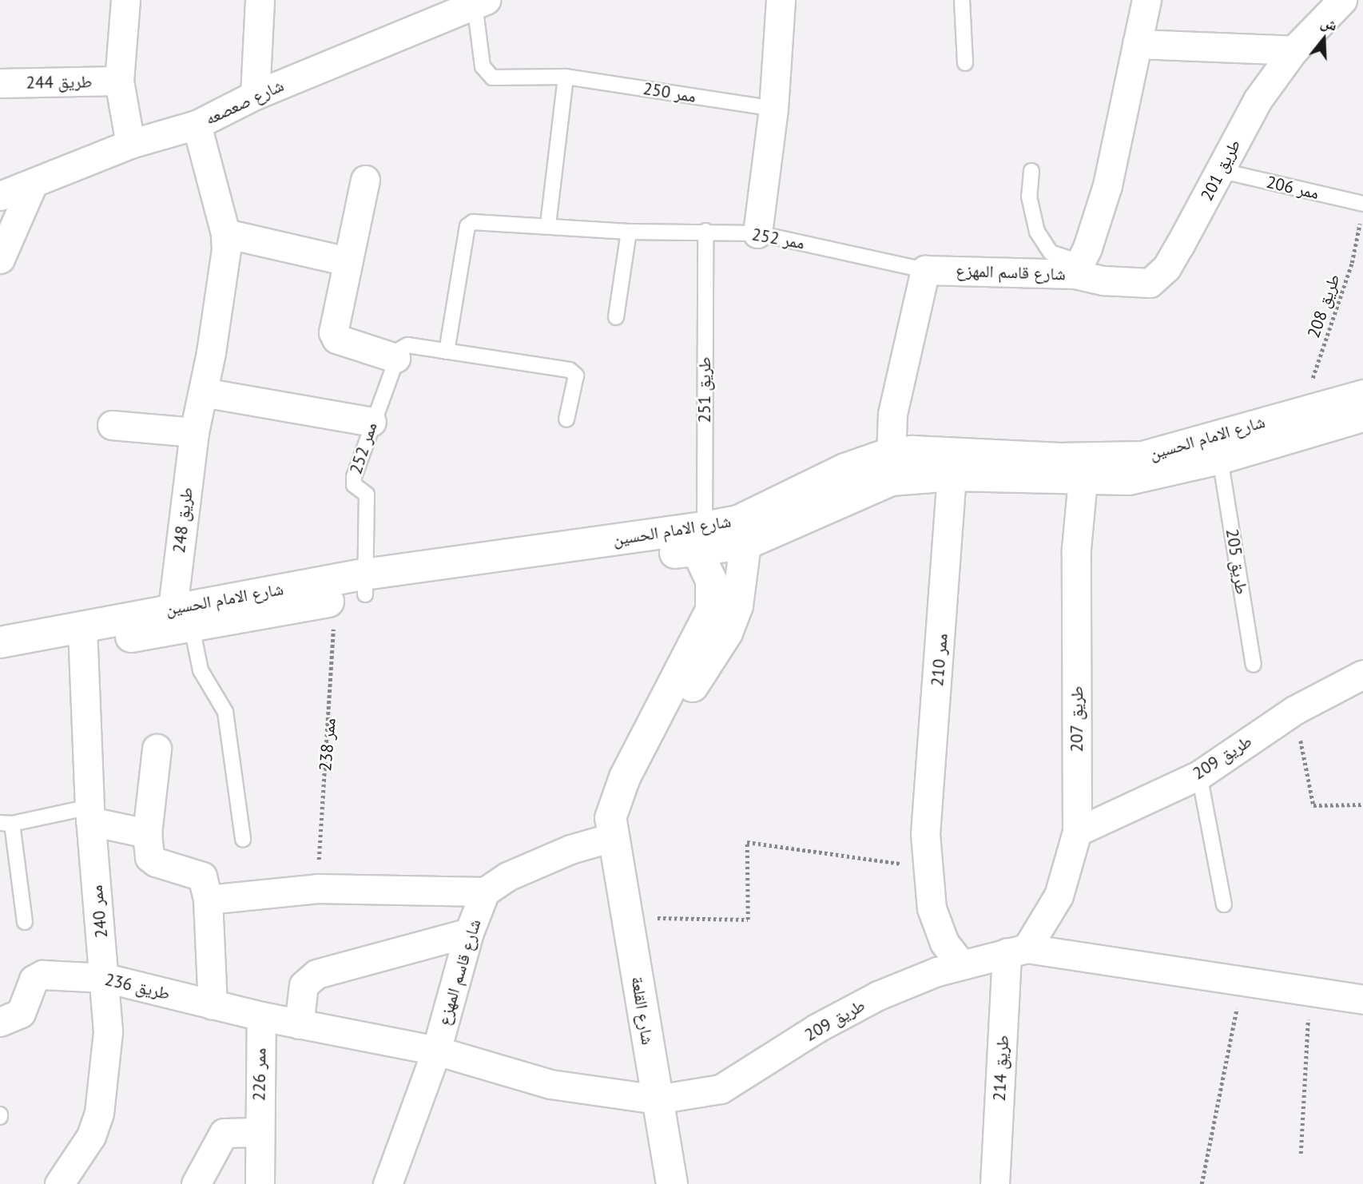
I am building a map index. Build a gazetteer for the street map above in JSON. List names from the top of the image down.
{
  "streets": {
    "street": [
      "طريق 244",
      "شارع صعصعه",
      "طريق 201",
      "شارع قاسم المهزع",
      "شارع الامام الحسين",
      "طريق 248",
      "ممر 210",
      "طريق 207",
      "طريق 209",
      "ممر 240",
      "طريق 236",
      "شارع القلعة",
      "طريق 214",
      "ممر 226"
    ],
    "lane": [
      "ممر 250",
      "ممر 206",
      "ممر 252",
      "طريق 251",
      "طريق 205"
    ],
    "path": ["طريق 208", "ممر 238"]
  },
  "crossings": [
    ["ممر 250", "شارع صعصعه"],
    ["شارع صعصعه", "طريق 248"],
    ["طريق 201", "ممر 206"],
    ["طريق 201", "شارع قاسم المهزع"],
    ["ممر 252", "شارع قاسم المهزع"],
    ["ممر 252", "طريق 251"],
    ["ممر 252", "شارع الامام الحسين"],
    ["شارع قاسم المهزع", "طريق 209"],
    ["شارع قاسم المهزع", "طريق 236"],
    ["طريق 208", "شارع الامام الحسين"],
    ["طريق 251", "شارع الامام الحسين"],
    ["شارع الامام الحسين", "طريق 248"],
    ["شارع الامام الحسين", "طريق 205"],
    ["شارع الامام الحسين", "ممر 210"],
    ["شارع الامام الحسين", "طريق 207"],
    ["شارع الامام الحسين", "ممر 238"],
    ["شارع الامام الحسين", "ممر 240"],
    ["ممر 210", "طريق 209"],
    ["طريق 207", "طريق 209"],
    ["طريق 207", "طريق 214"],
    ["طريق 209", "طريق 236"],
    ["طريق 209", "شارع القلعة"],
    ["طريق 209", "طريق 214"],
    ["ممر 240", "طريق 236"],
    ["طريق 236", "ممر 226"]
  ],
  "north": "top"
}
